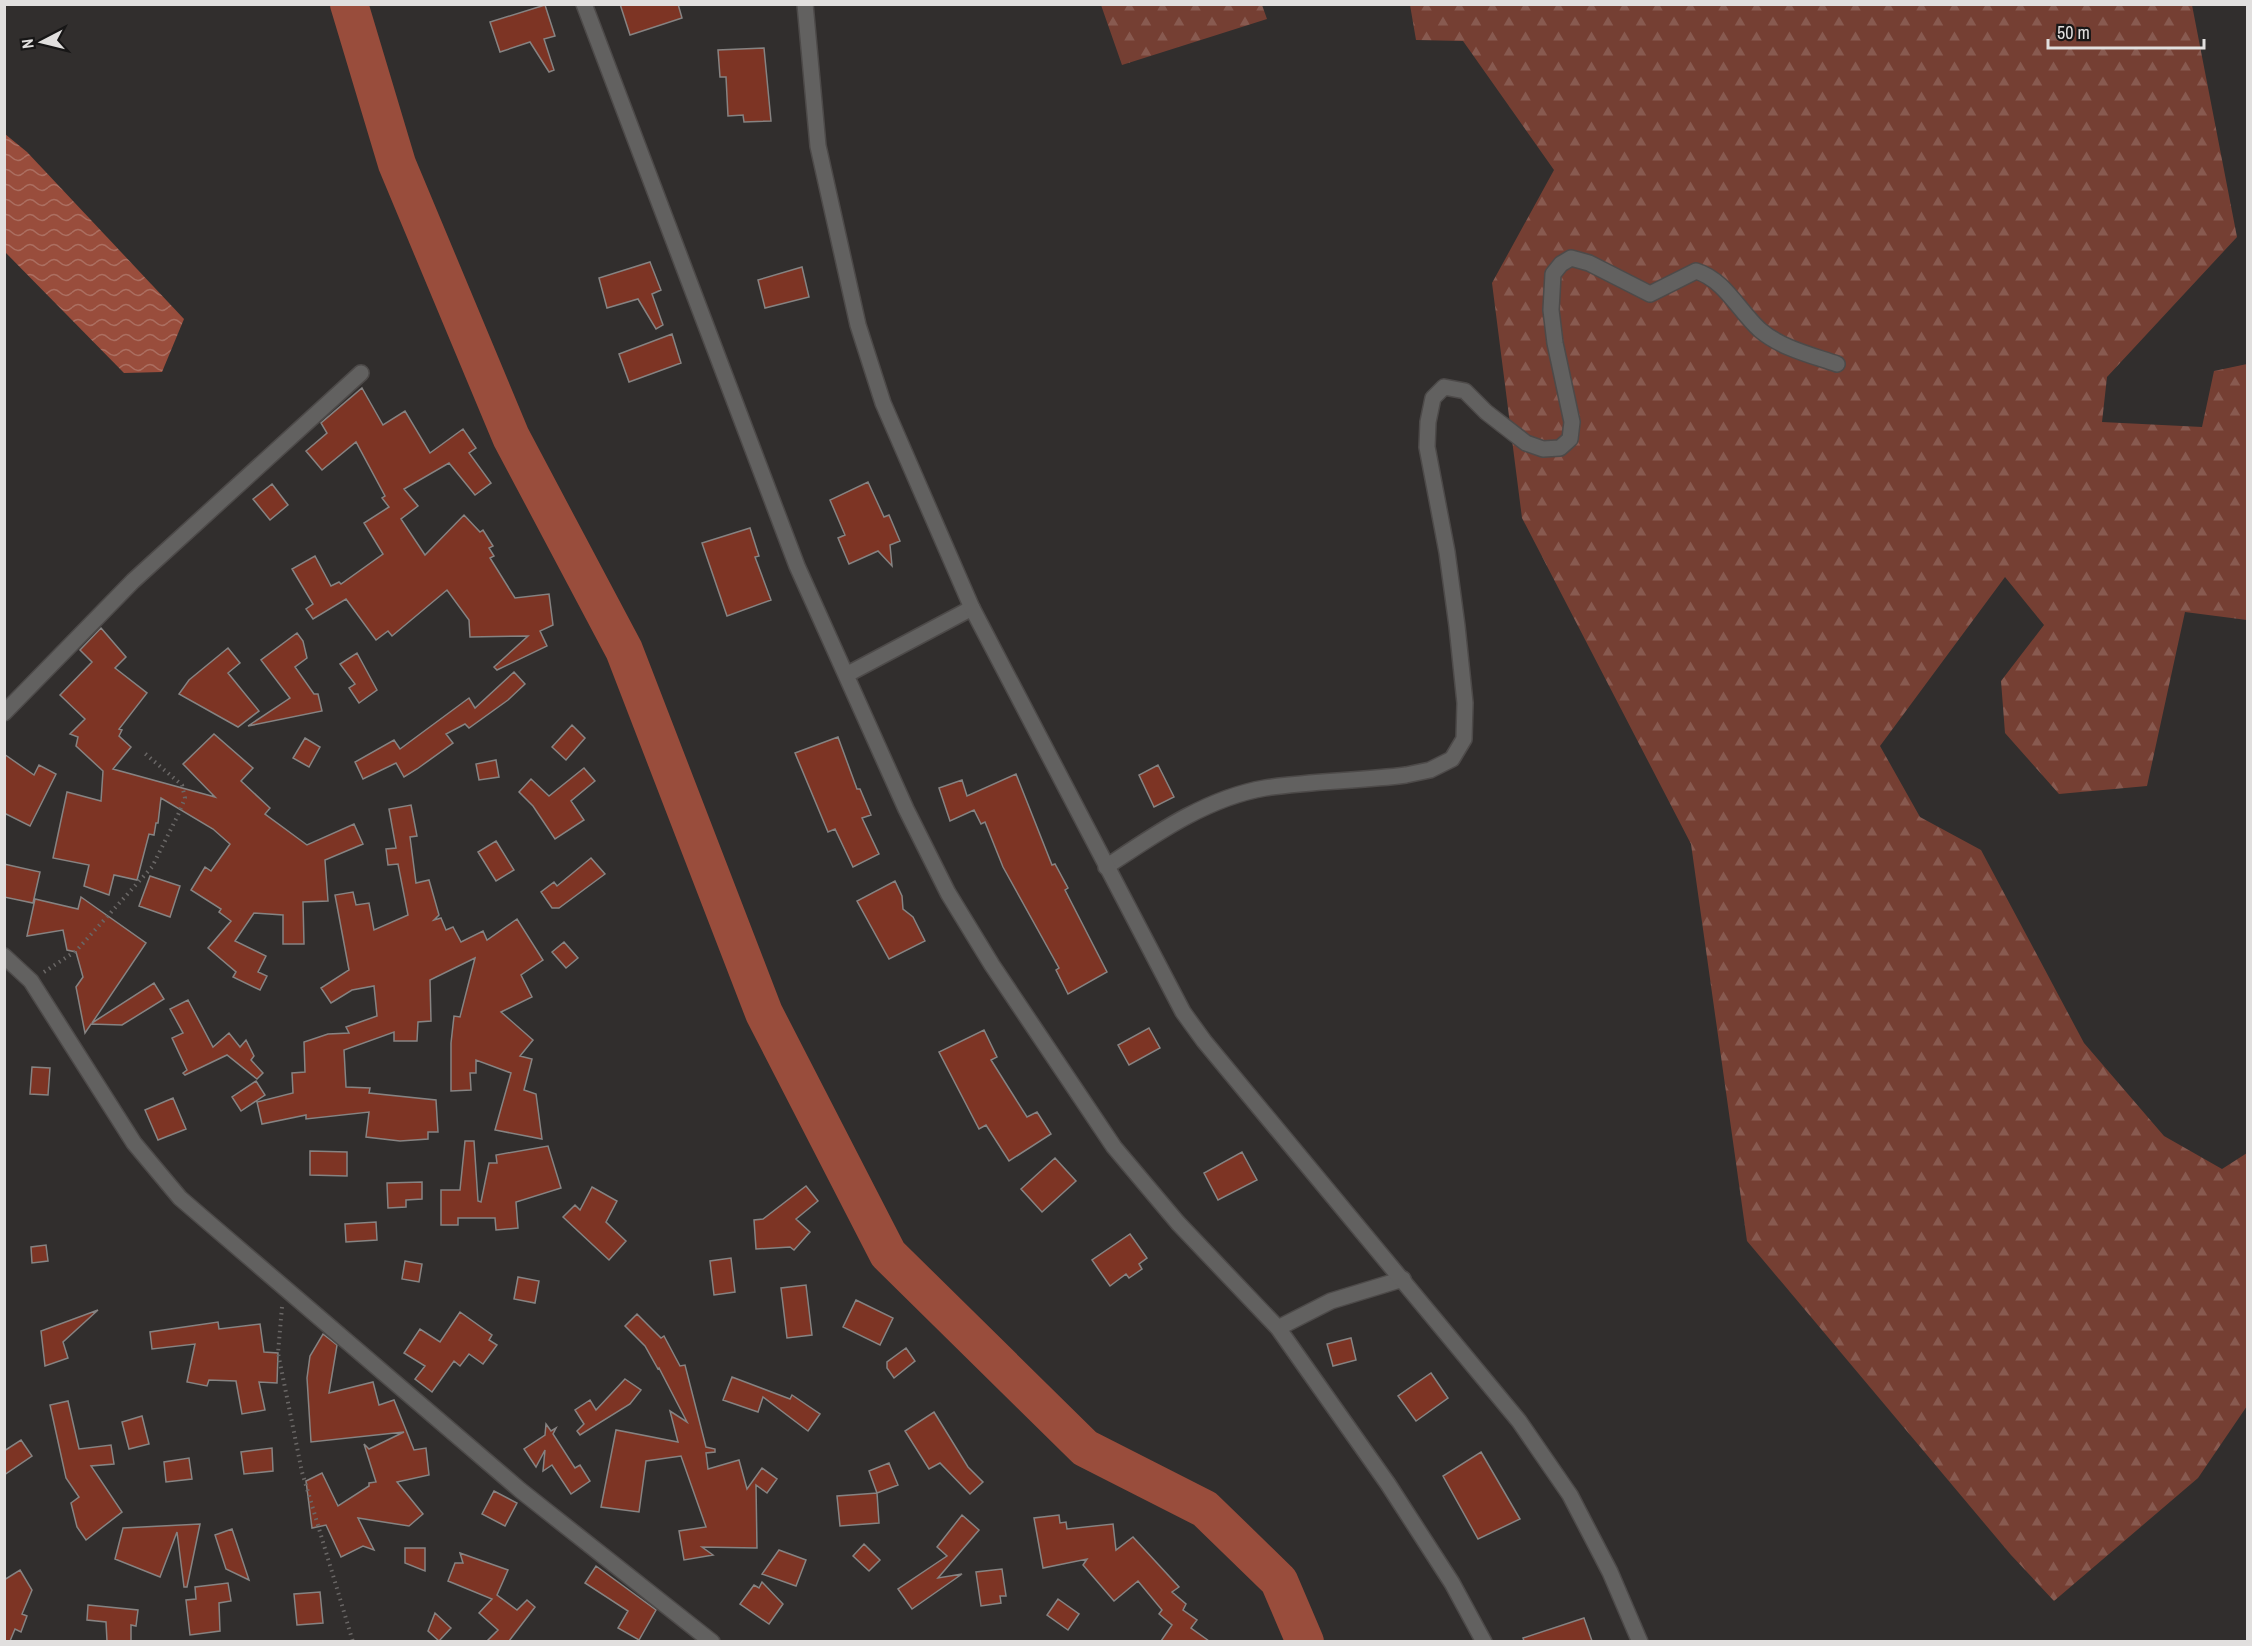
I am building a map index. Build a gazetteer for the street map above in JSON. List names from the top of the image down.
{
  "scale_bar": "50 m",
  "north": "left"
}
